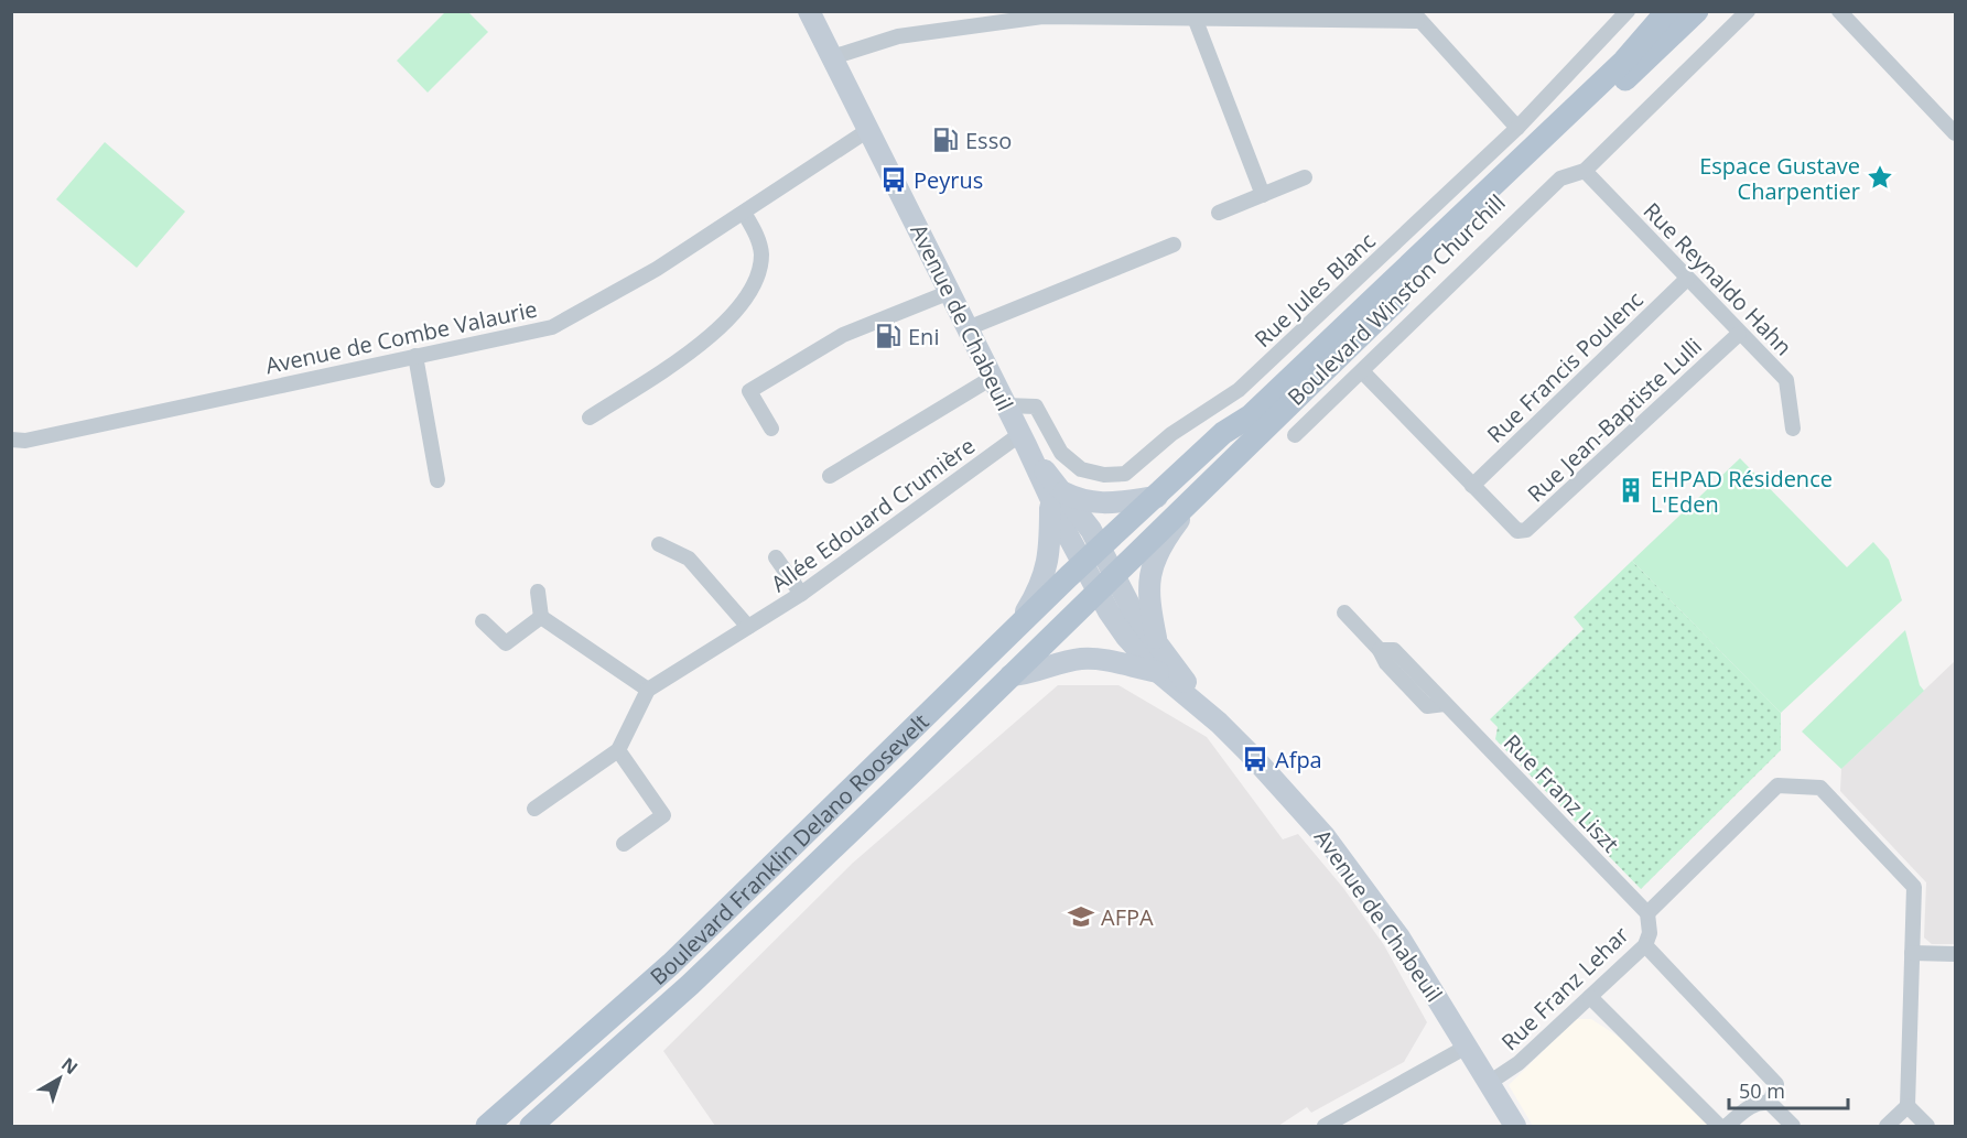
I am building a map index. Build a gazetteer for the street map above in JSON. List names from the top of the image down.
{
  "streets": {
    "main road": ["Boulevard Winston Churchill", "Avenue de Chabeuil", "Boulevard Franklin Delano Roosevelt"],
    "street": [
      "Rue Reynaldo Hahn",
      "Rue Jules Blanc",
      "Avenue de Combe Valaurie",
      "Rue Francis Poulenc",
      "Rue Jean-Baptiste Lulli",
      "Allée Edouard Crumière",
      "Rue Franz Liszt",
      "Rue Franz Lehar"
    ]
  },
  "crossings": [
    ["Rue Reynaldo Hahn", "Rue Francis Poulenc"],
    ["Rue Reynaldo Hahn", "Rue Jean-Baptiste Lulli"],
    ["Rue Jules Blanc", "Avenue de Chabeuil"],
    ["Boulevard Winston Churchill", "Avenue de Chabeuil"],
    ["Boulevard Winston Churchill", "Boulevard Franklin Delano Roosevelt"],
    ["Avenue de Chabeuil", "Avenue de Combe Valaurie"],
    ["Avenue de Chabeuil", "Allée Edouard Crumière"],
    ["Avenue de Chabeuil", "Boulevard Franklin Delano Roosevelt"],
    ["Avenue de Chabeuil", "Rue Franz Lehar"],
    ["Rue Francis Poulenc", "Rue Jean-Baptiste Lulli"],
    ["Rue Franz Liszt", "Rue Franz Lehar"]
  ],
  "places": {
    "fuel station": ["Esso", "Eni"],
    "place": ["Espace Gustave Charpentier"],
    "bus stop": ["Peyrus", "Afpa"],
    "building": ["EHPAD Résidence L'Eden"],
    "school or university": ["AFPA"]
  },
  "scale_bar": "50 m",
  "north": "top right"
}
